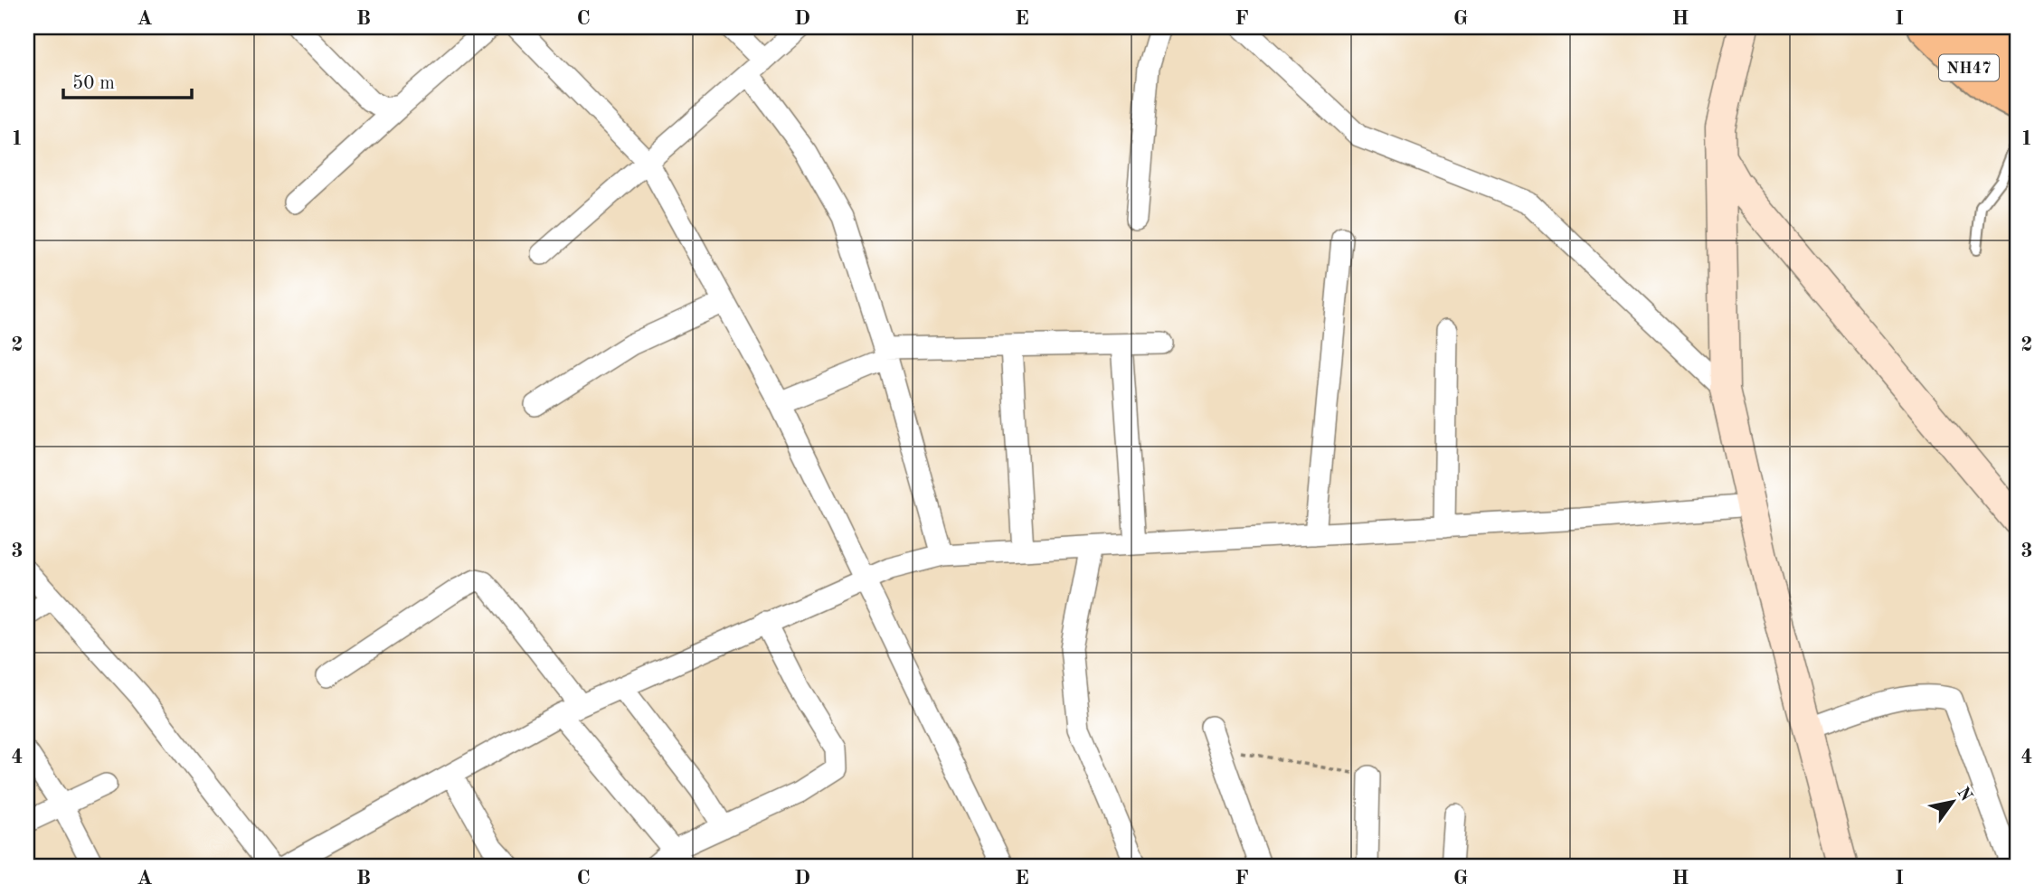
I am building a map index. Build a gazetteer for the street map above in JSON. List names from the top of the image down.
{
  "streets": {
    "highway": ["NH47"]
  },
  "scale_bar": "50 m",
  "north": "top right",
  "grid": {
    "columns": [
      "A",
      "B",
      "C",
      "D",
      "E",
      "F",
      "G",
      "H",
      "I"
    ],
    "rows": [
      "1",
      "2",
      "3",
      "4"
    ]
  }
}
